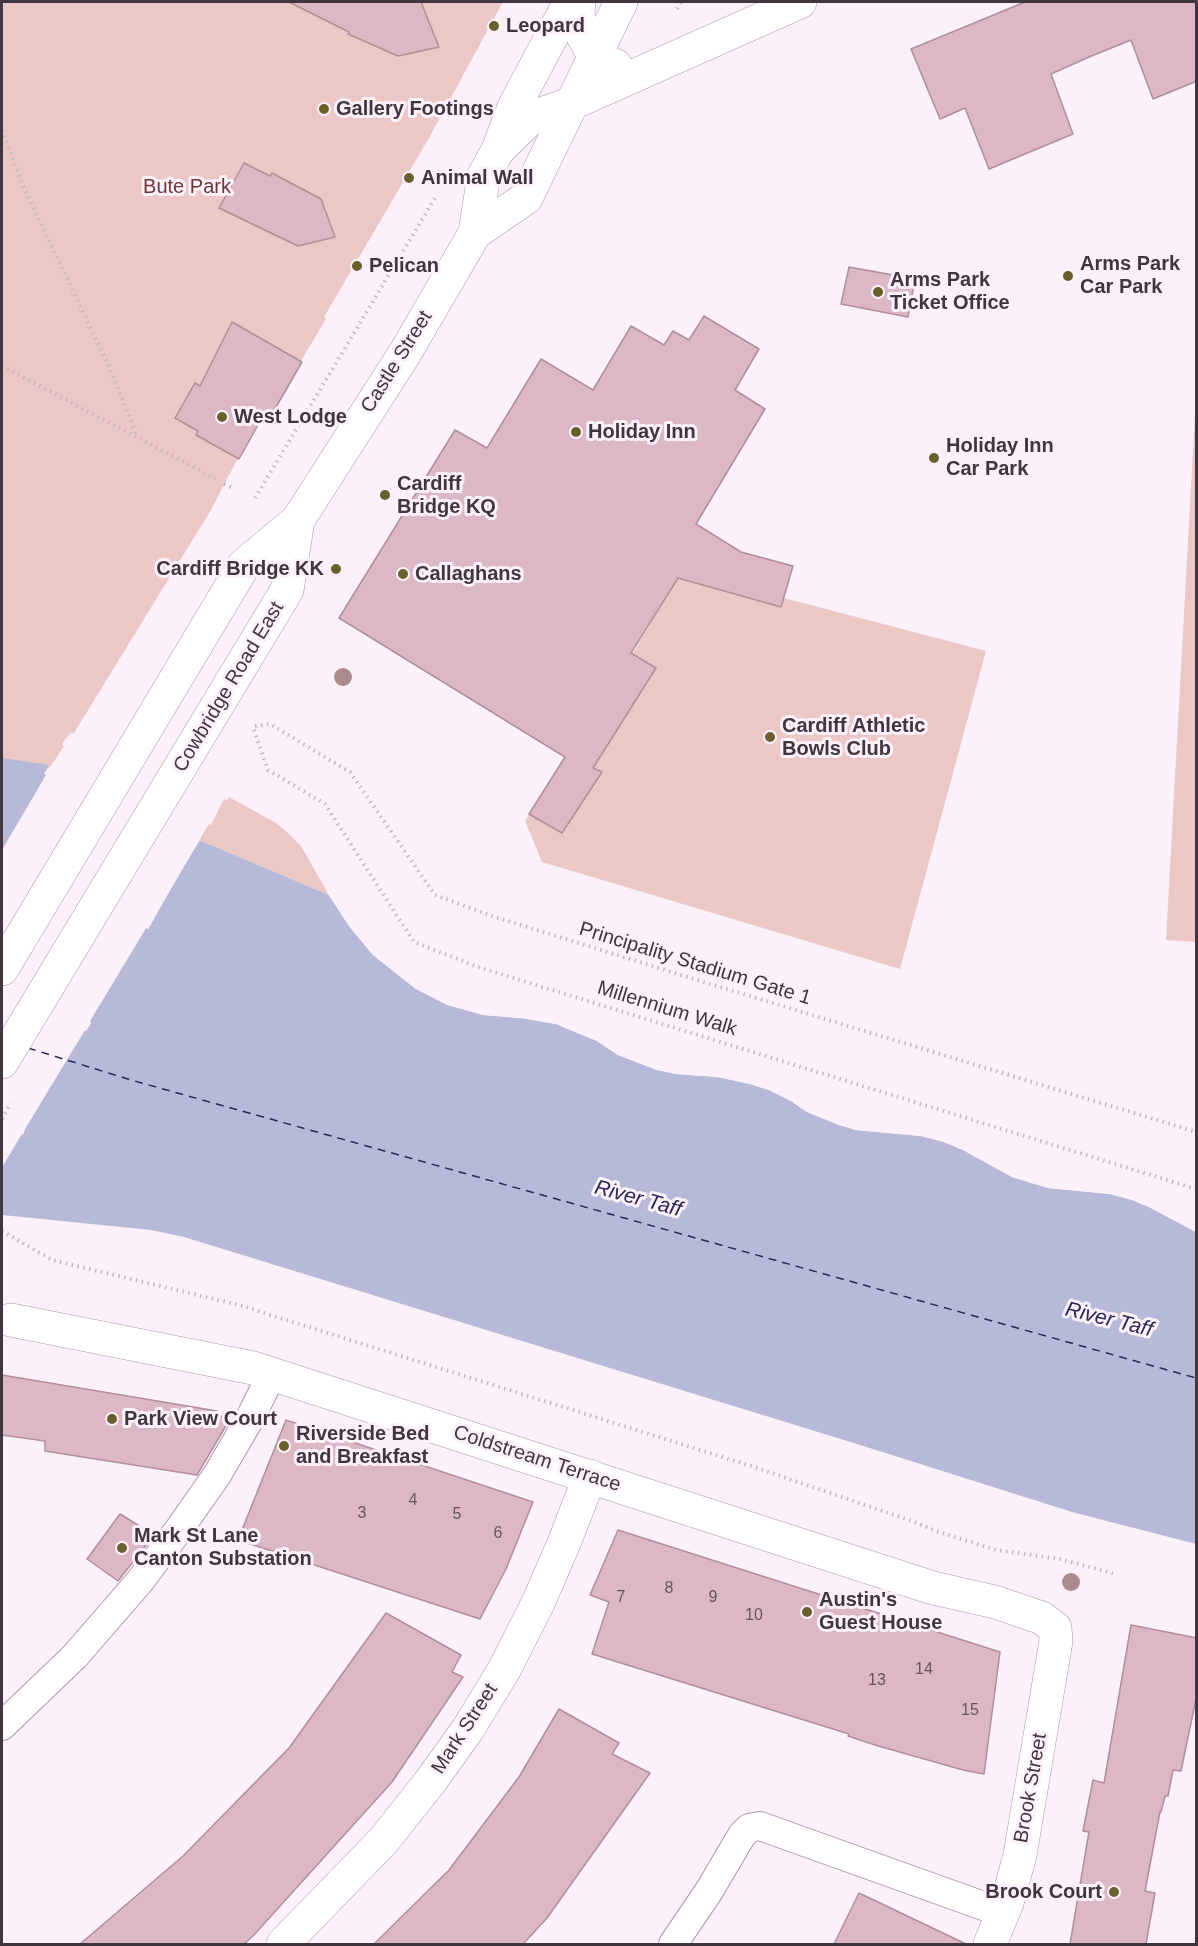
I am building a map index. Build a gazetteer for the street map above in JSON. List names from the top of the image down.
{
  "streets": {
    "street": [
      "Castle Street",
      "Cowbridge Road East",
      "Coldstream Terrace",
      "Mark Street",
      "Brook Street"
    ],
    "path": ["Principality Stadium Gate 1", "Millennium Walk"]
  },
  "crossings": [
    ["Castle Street", "Cowbridge Road East"],
    ["Principality Stadium Gate 1", "Millennium Walk"],
    ["Coldstream Terrace", "Mark Street"],
    ["Coldstream Terrace", "Brook Street"]
  ],
  "water": ["River Taff"],
  "parks": ["Bute Park"],
  "places": [
    "Leopard",
    "Gallery Footings",
    "Animal Wall",
    "Pelican",
    "Arms Park Car Park",
    "Arms Park Ticket Office",
    "West Lodge",
    "Holiday Inn",
    "Holiday Inn Car Park",
    "Cardiff Bridge KQ",
    "Cardiff Bridge KK",
    "Callaghans",
    "Cardiff Athletic Bowls Club",
    "Park View Court",
    "Riverside Bed and Breakfast",
    "Mark St Lane Canton Substation",
    "Austin's Guest House",
    "Brook Court"
  ],
  "house_numbers": [
    "4",
    "3",
    "5",
    "6",
    "8",
    "7",
    "9",
    "10",
    "14",
    "13",
    "15"
  ]
}
